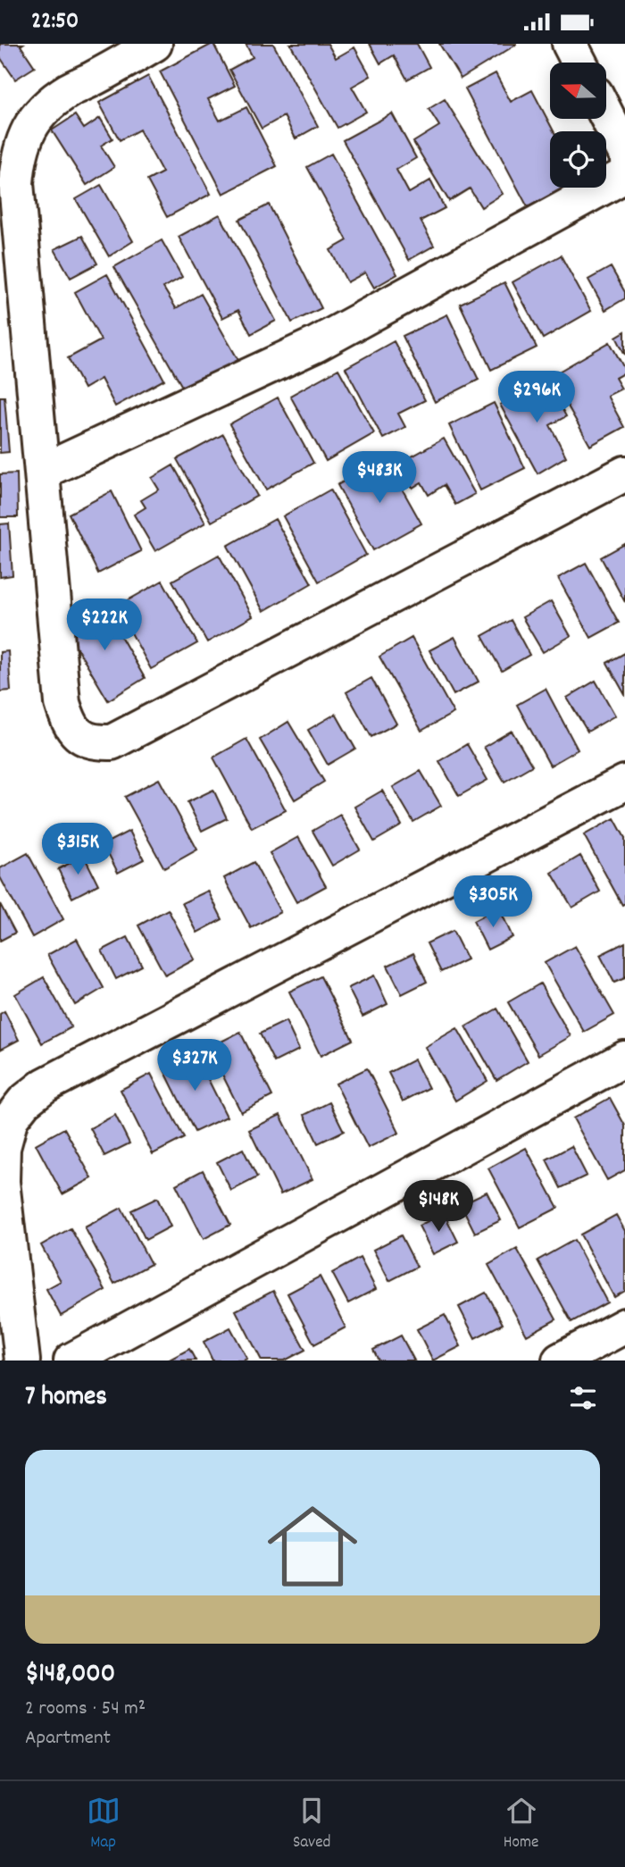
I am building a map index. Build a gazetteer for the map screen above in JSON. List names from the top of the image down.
{
  "north": "left",
  "page": {
    "status": "22:50",
    "price": [
      "$296K",
      "$483K",
      "$222K",
      "$315K",
      "$305K",
      "$327K",
      "$148K"
    ],
    "heading": "7 homes",
    "list": [
      {
        "name": "$148,000",
        "note": "2 rooms · 54 m² · Apartment"
      }
    ],
    "tabs": ["Map", "Saved", "Home"]
  }
}
